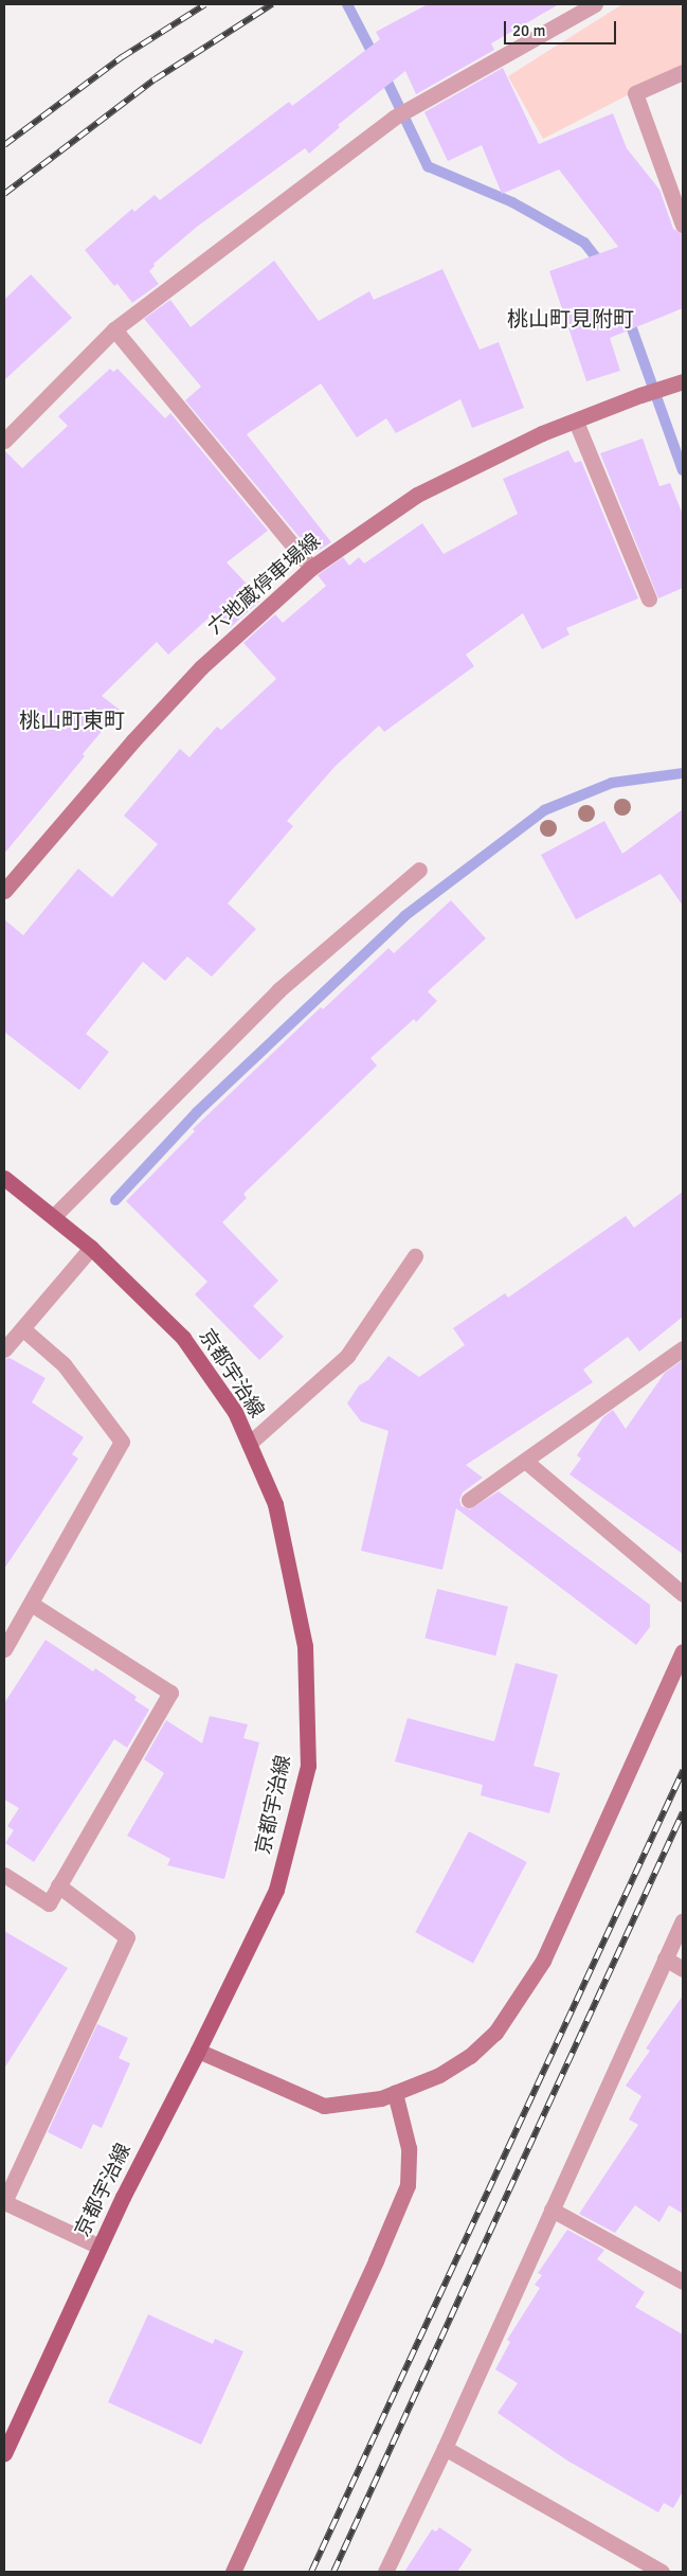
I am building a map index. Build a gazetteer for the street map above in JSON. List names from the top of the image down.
{
  "streets": {
    "main road": ["京都宇治線"],
    "street": ["六地蔵停車場線"]
  },
  "districts": ["桃山町見附町", "桃山町東町"],
  "scale_bar": "20 m"
}
